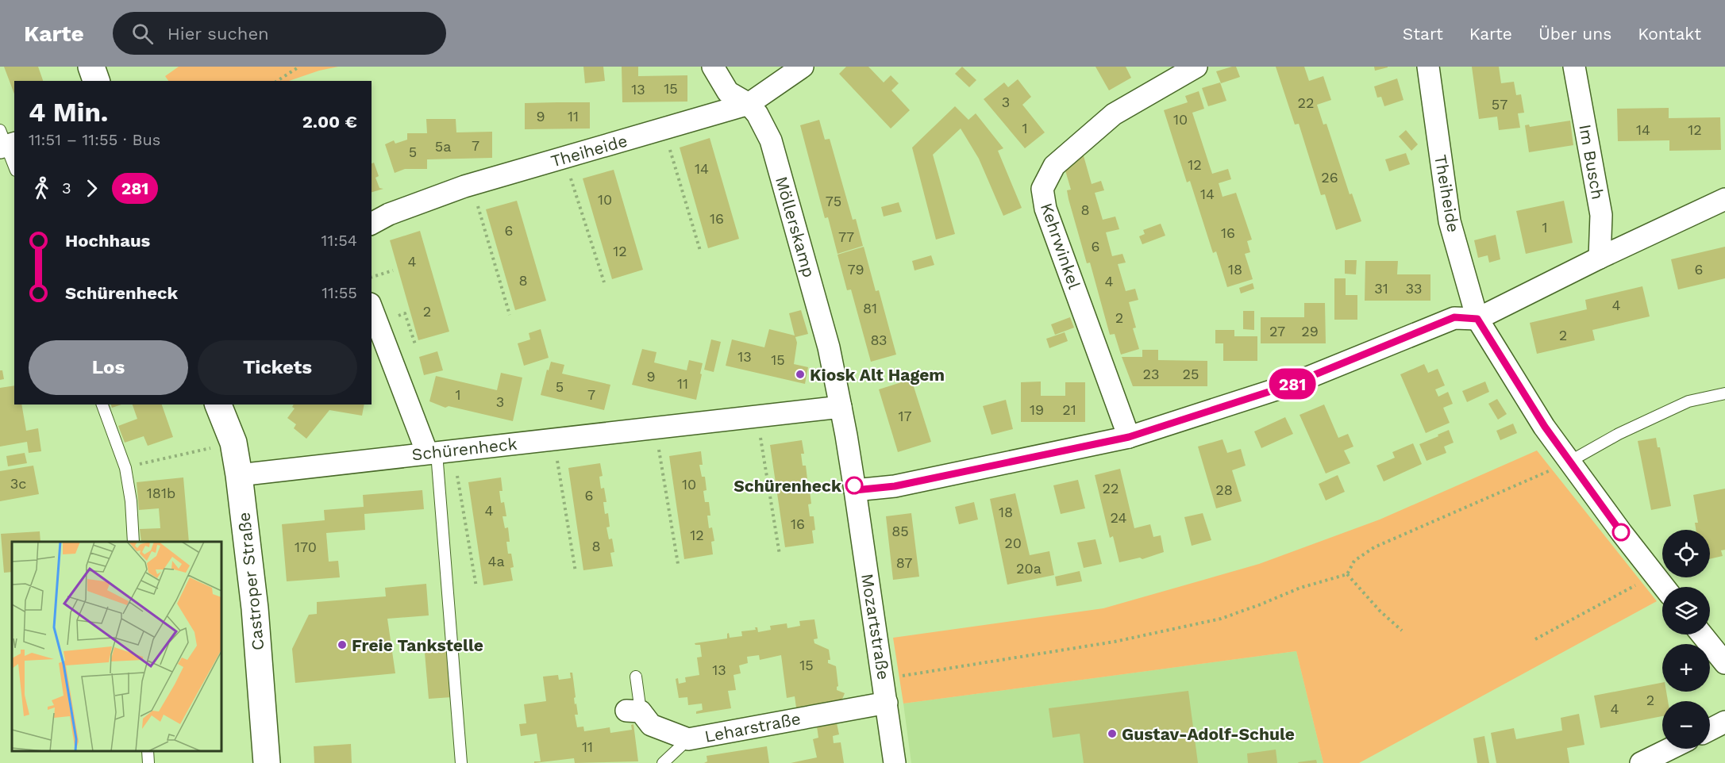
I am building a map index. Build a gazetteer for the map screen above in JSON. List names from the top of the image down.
{
  "streets": {
    "main road": ["Castroper Straße"],
    "street": [
      "Theiheide",
      "Im Busch",
      "Möllerskamp",
      "Kehrwinkel",
      "Schürenheck",
      "Mozartstraße",
      "Leharstraße"
    ]
  },
  "crossings": [
    ["Theiheide", "Möllerskamp"],
    ["Möllerskamp", "Schürenheck"],
    ["Schürenheck", "Castroper Straße"],
    ["Mozartstraße", "Leharstraße"]
  ],
  "places": [
    "Kiosk Alt Hagem",
    "Schürenheck",
    "Freie Tankstelle",
    "Gustav-Adolf-Schule"
  ],
  "lines": ["bus line 281"],
  "house_numbers": [
    "15",
    "13",
    "3",
    "22",
    "57",
    "9",
    "11",
    "10",
    "1",
    "14",
    "12",
    "7",
    "5a",
    "5",
    "12",
    "14",
    "26",
    "14",
    "10",
    "75",
    "8",
    "16",
    "1",
    "6",
    "16",
    "77",
    "6",
    "12",
    "4",
    "79",
    "18",
    "6",
    "8",
    "4",
    "31",
    "33",
    "4",
    "81",
    "2",
    "2",
    "27",
    "29",
    "2",
    "83",
    "13",
    "15",
    "23",
    "25",
    "9",
    "11",
    "5",
    "1",
    "7",
    "3",
    "19",
    "21",
    "17",
    "3c",
    "10",
    "22",
    "28",
    "181b",
    "6",
    "4",
    "18",
    "24",
    "16",
    "85",
    "12",
    "20",
    "8",
    "170",
    "4a",
    "87",
    "20a",
    "15",
    "13",
    "2",
    "4",
    "11"
  ],
  "page": {
    "header": "Karte",
    "search": "Hier suchen",
    "nav": [
      "Start",
      "Karte",
      "Über uns",
      "Kontakt"
    ],
    "on_map": "281",
    "heading": ["4 Min.", "11:51 – 11:55 · Bus", "2.00 €"],
    "legs": ["3", "281"],
    "list": [
      {
        "name": "Hochhaus",
        "value": "11:54"
      },
      {
        "name": "Schürenheck",
        "value": "11:55"
      }
    ],
    "buttons": ["Los", "Tickets"],
    "map_buttons": ["+", "−"]
  }
}
